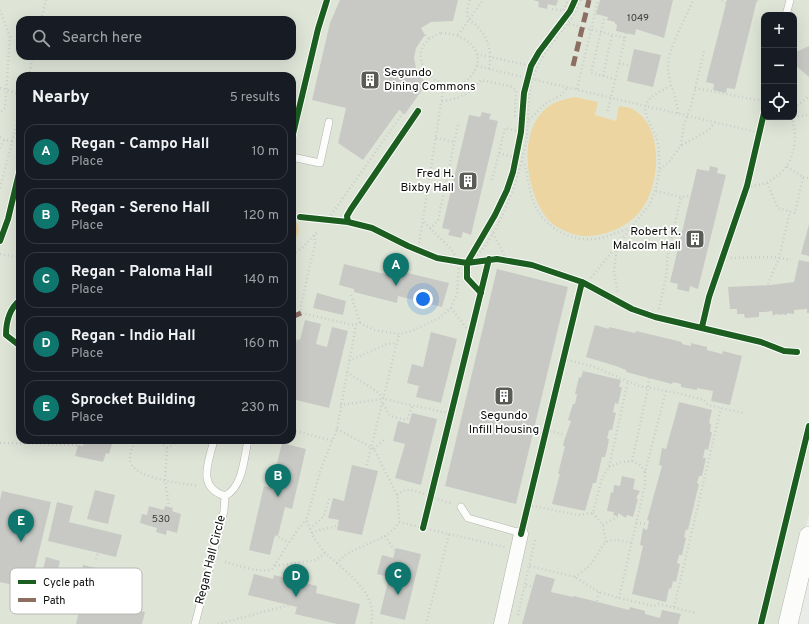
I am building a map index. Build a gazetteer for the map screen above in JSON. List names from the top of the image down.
{
  "streets": {
    "lane": ["Regan Hall Circle"]
  },
  "places": {
    "building": [
      "Segundo Dining Commons",
      "Fred H. Bixby Hall",
      "Robert K. Malcolm Hall",
      "Segundo Infill Housing"
    ]
  },
  "house_numbers": ["1049", "530"],
  "legend": ["Cycle path", "Path"],
  "page": {
    "map_buttons": ["+", "−"],
    "search": "Search here",
    "heading": ["Nearby", "5 results"],
    "list": [
      {
        "mark": "A",
        "name": "Regan - Campo Hall",
        "note": "Place",
        "value": "10 m"
      },
      {
        "mark": "B",
        "name": "Regan - Sereno Hall",
        "note": "Place",
        "value": "120 m"
      },
      {
        "mark": "C",
        "name": "Regan - Paloma Hall",
        "note": "Place",
        "value": "140 m"
      },
      {
        "mark": "D",
        "name": "Regan - Indio Hall",
        "note": "Place",
        "value": "160 m"
      },
      {
        "mark": "E",
        "name": "Sprocket Building",
        "note": "Place",
        "value": "230 m"
      }
    ],
    "pins": [
      "A",
      "B",
      "E",
      "C",
      "D"
    ]
  }
}
